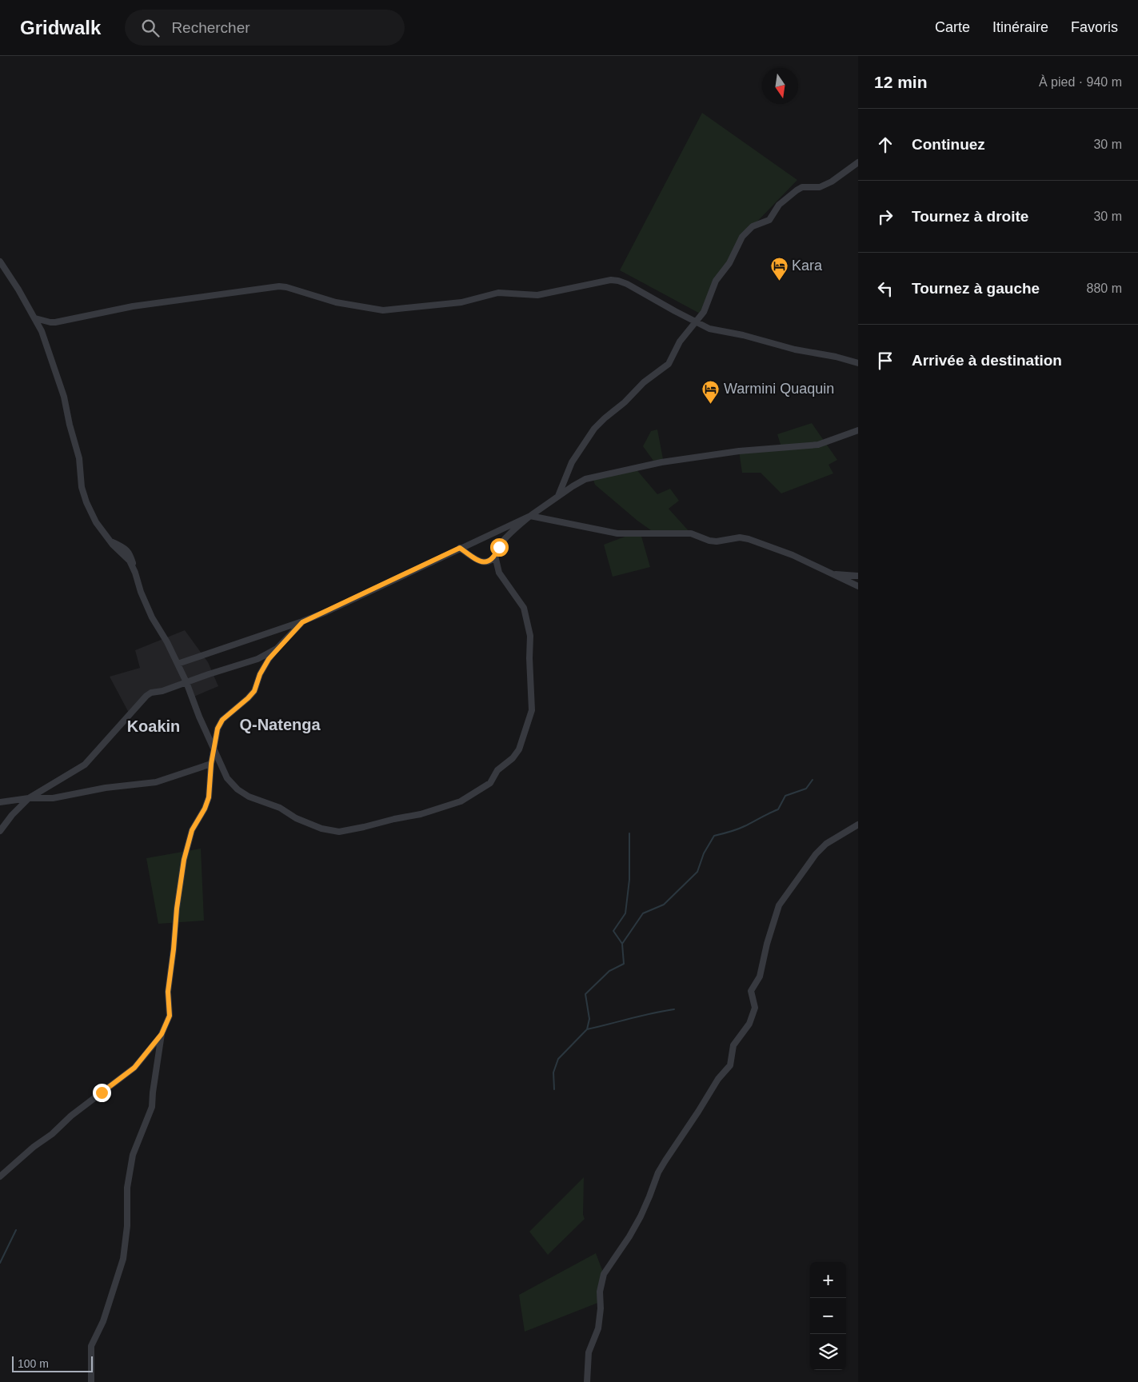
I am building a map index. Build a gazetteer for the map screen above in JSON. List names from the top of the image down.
{
  "districts": ["Q-Natenga", "Koakin"],
  "places": {
    "hotel": ["Kara", "Warmini Quaquin"]
  },
  "scale_bar": "100 m",
  "north": "bottom",
  "page": {
    "header": "Gridwalk",
    "search": "Rechercher",
    "nav": ["Carte", "Itinéraire", "Favoris"],
    "heading": ["12 min", "À pied · 940 m"],
    "list": [
      ["Continuez", "30 m"],
      ["Tournez à droite", "30 m"],
      ["Tournez à gauche", "880 m"],
      "Arrivée à destination"
    ],
    "map_buttons": ["+", "−"],
    "scale": "100 m"
  }
}
